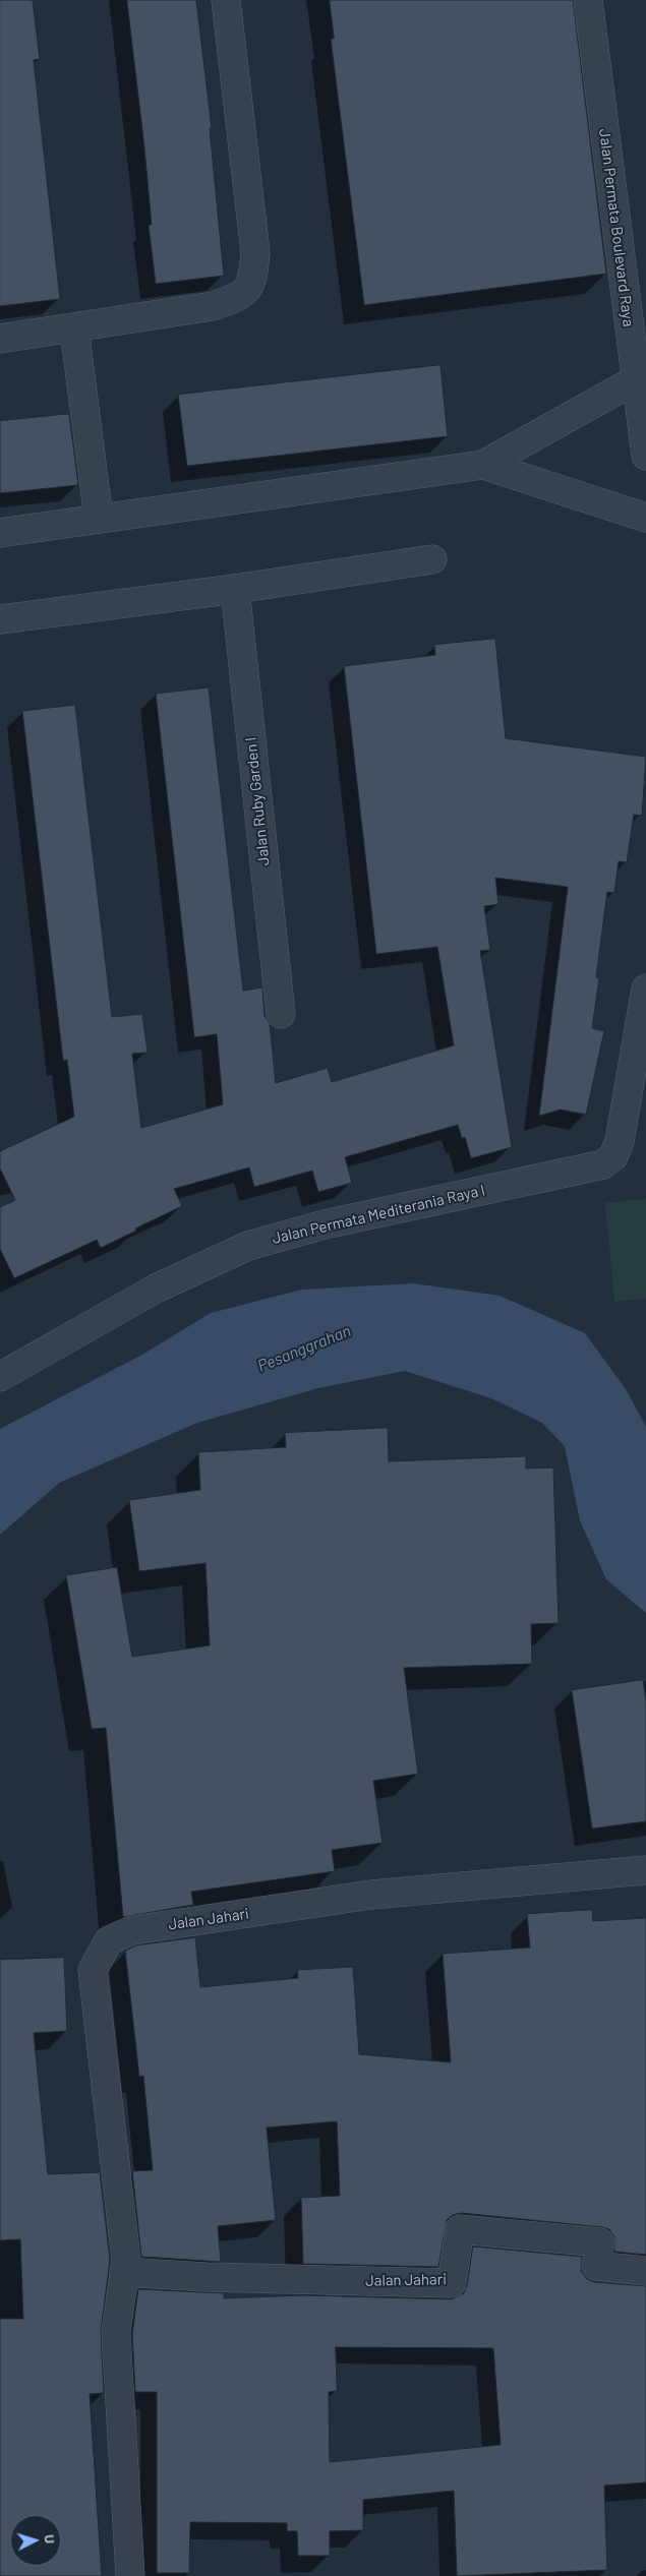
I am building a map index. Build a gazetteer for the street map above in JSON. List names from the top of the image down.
{
  "streets": {
    "street": [
      "Jalan Permata Boulevard Raya",
      "Jalan Ruby Garden I",
      "Jalan Permata Mediterania Raya I",
      "Jalan Jahari"
    ]
  },
  "water": ["Pesanggrahan"],
  "north": "right"
}
